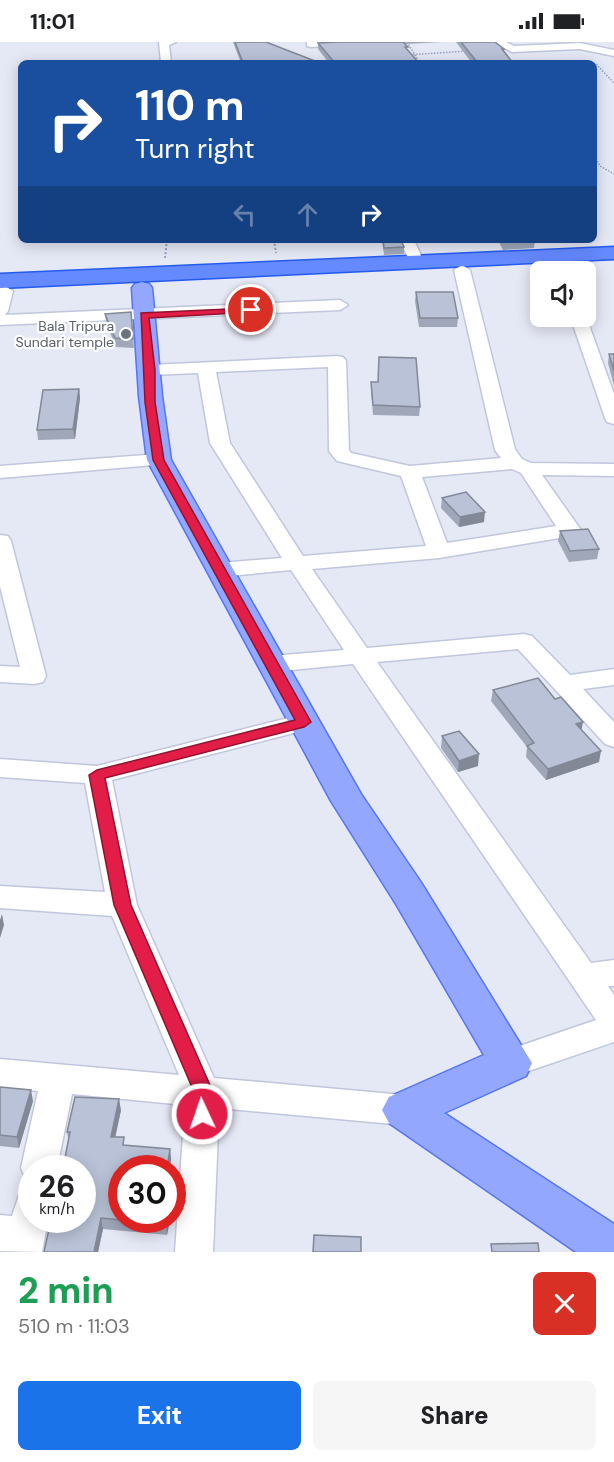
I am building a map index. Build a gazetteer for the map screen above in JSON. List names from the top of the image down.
{
  "places": ["Bala Tripura Sundari temple"],
  "page": {
    "status": "11:01",
    "turn": ["110 m", "Turn right"],
    "speed": "26 km/h",
    "limit": "30",
    "heading": ["2 min", "510 m · 11:03"],
    "buttons": ["Exit", "Share"]
  }
}
